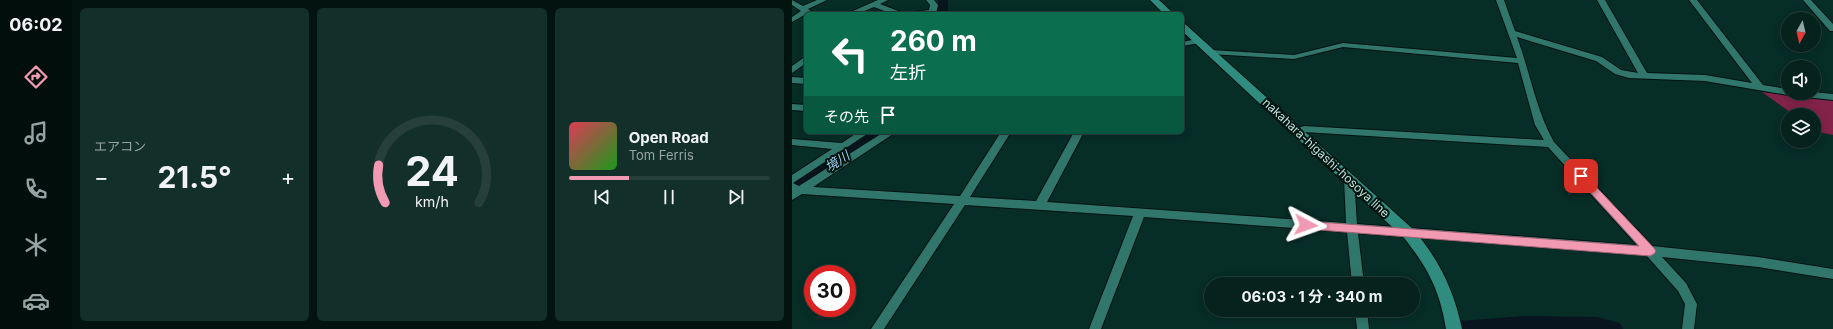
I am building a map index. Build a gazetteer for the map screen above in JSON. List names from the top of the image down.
{
  "streets": {
    "main road": ["nakahara-higashi-hosoya line"]
  },
  "water": ["境川"],
  "north": "bottom",
  "page": {
    "tabs": "06:02",
    "tile": "エアコン",
    "turn": ["260 m", "左折"],
    "then": "その先",
    "song": ["Open Road", "Tom Ferris"],
    "heat": ["−", "21.5°", "+"],
    "limit": "30",
    "trip": "06:03 · 1 分 · 340 m",
    "gauge": ["24", "km/h"]
  }
}
